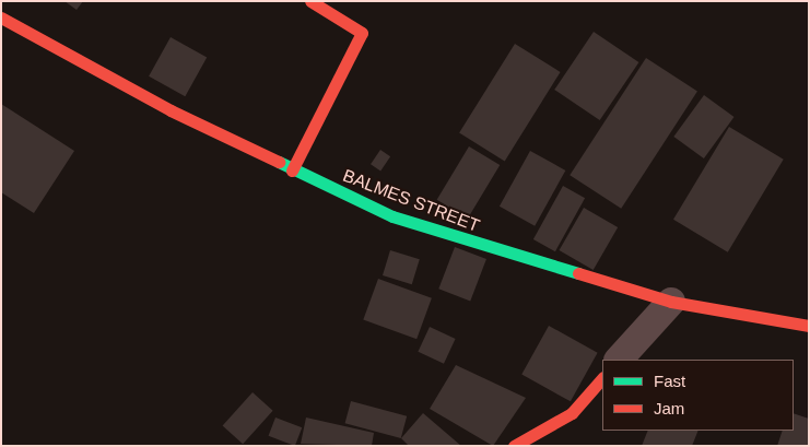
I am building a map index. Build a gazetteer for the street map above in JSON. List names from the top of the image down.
{
  "streets": {
    "street": ["BALMES STREET"]
  },
  "legend": ["Fast", "Jam"]
}
